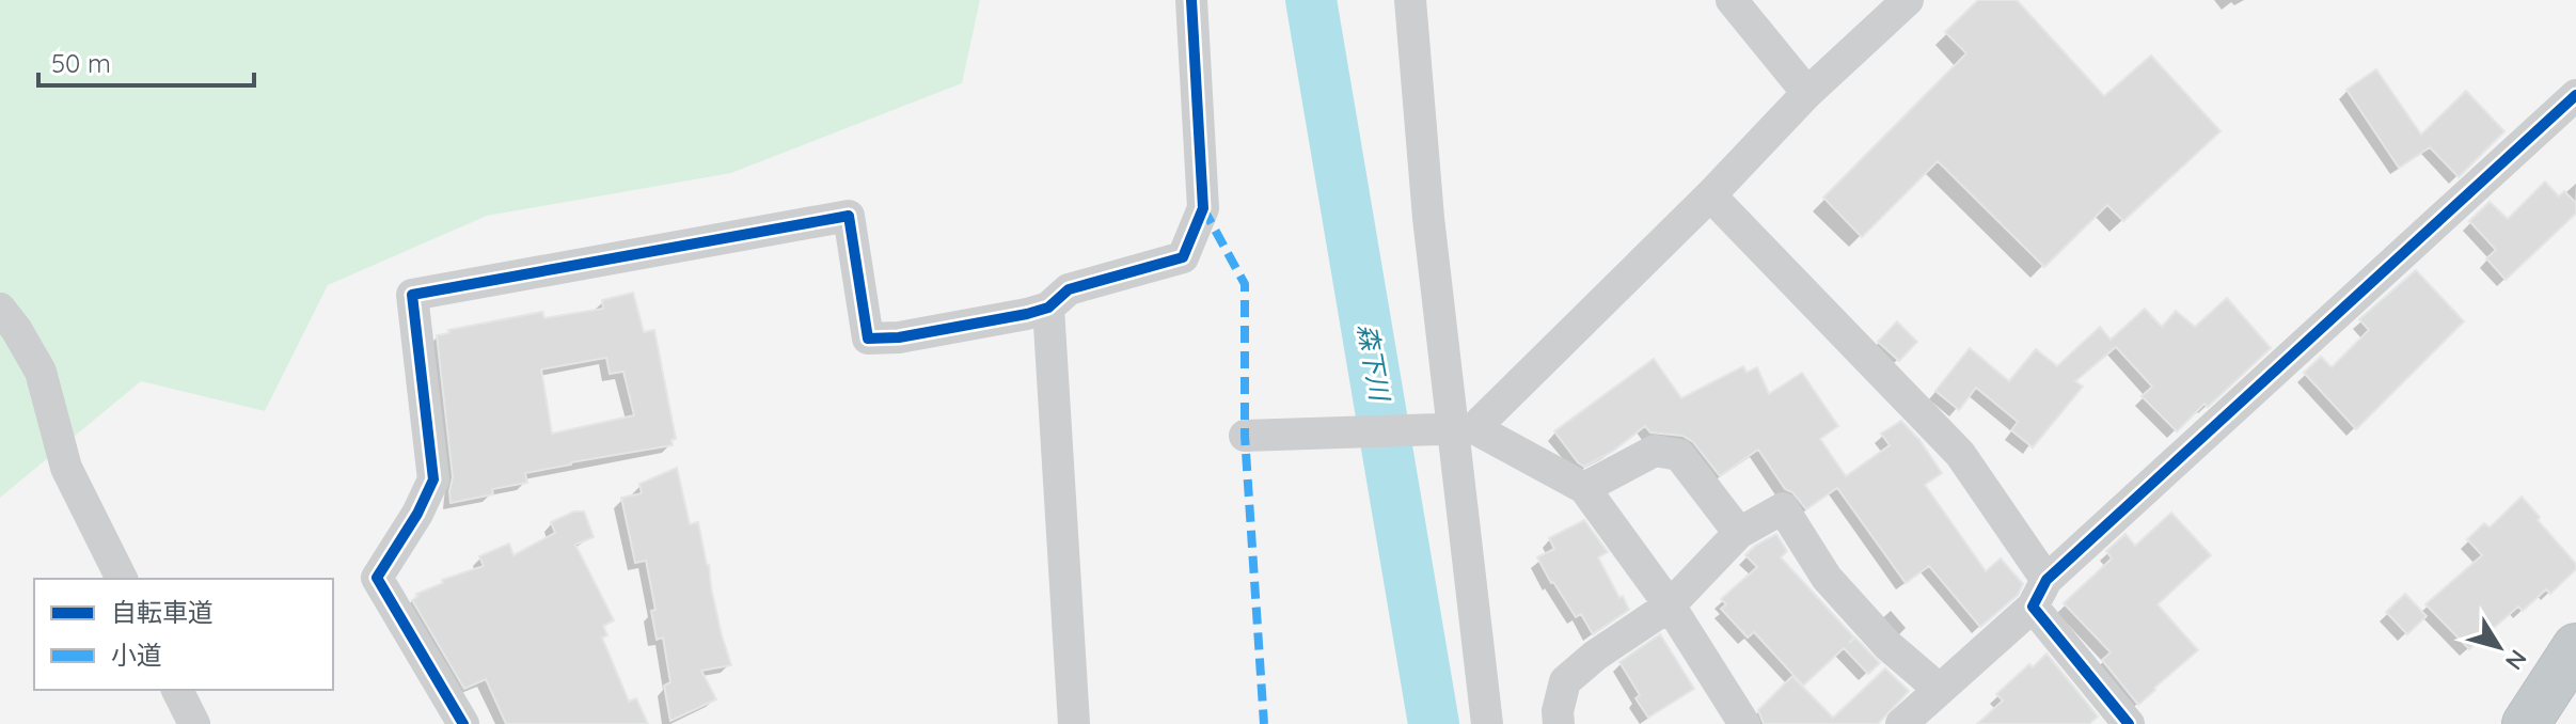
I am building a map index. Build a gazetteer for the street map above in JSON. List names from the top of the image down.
{
  "water": ["森下川"],
  "legend": ["自転車道", "小道"],
  "scale_bar": "50 m",
  "north": "bottom right"
}
